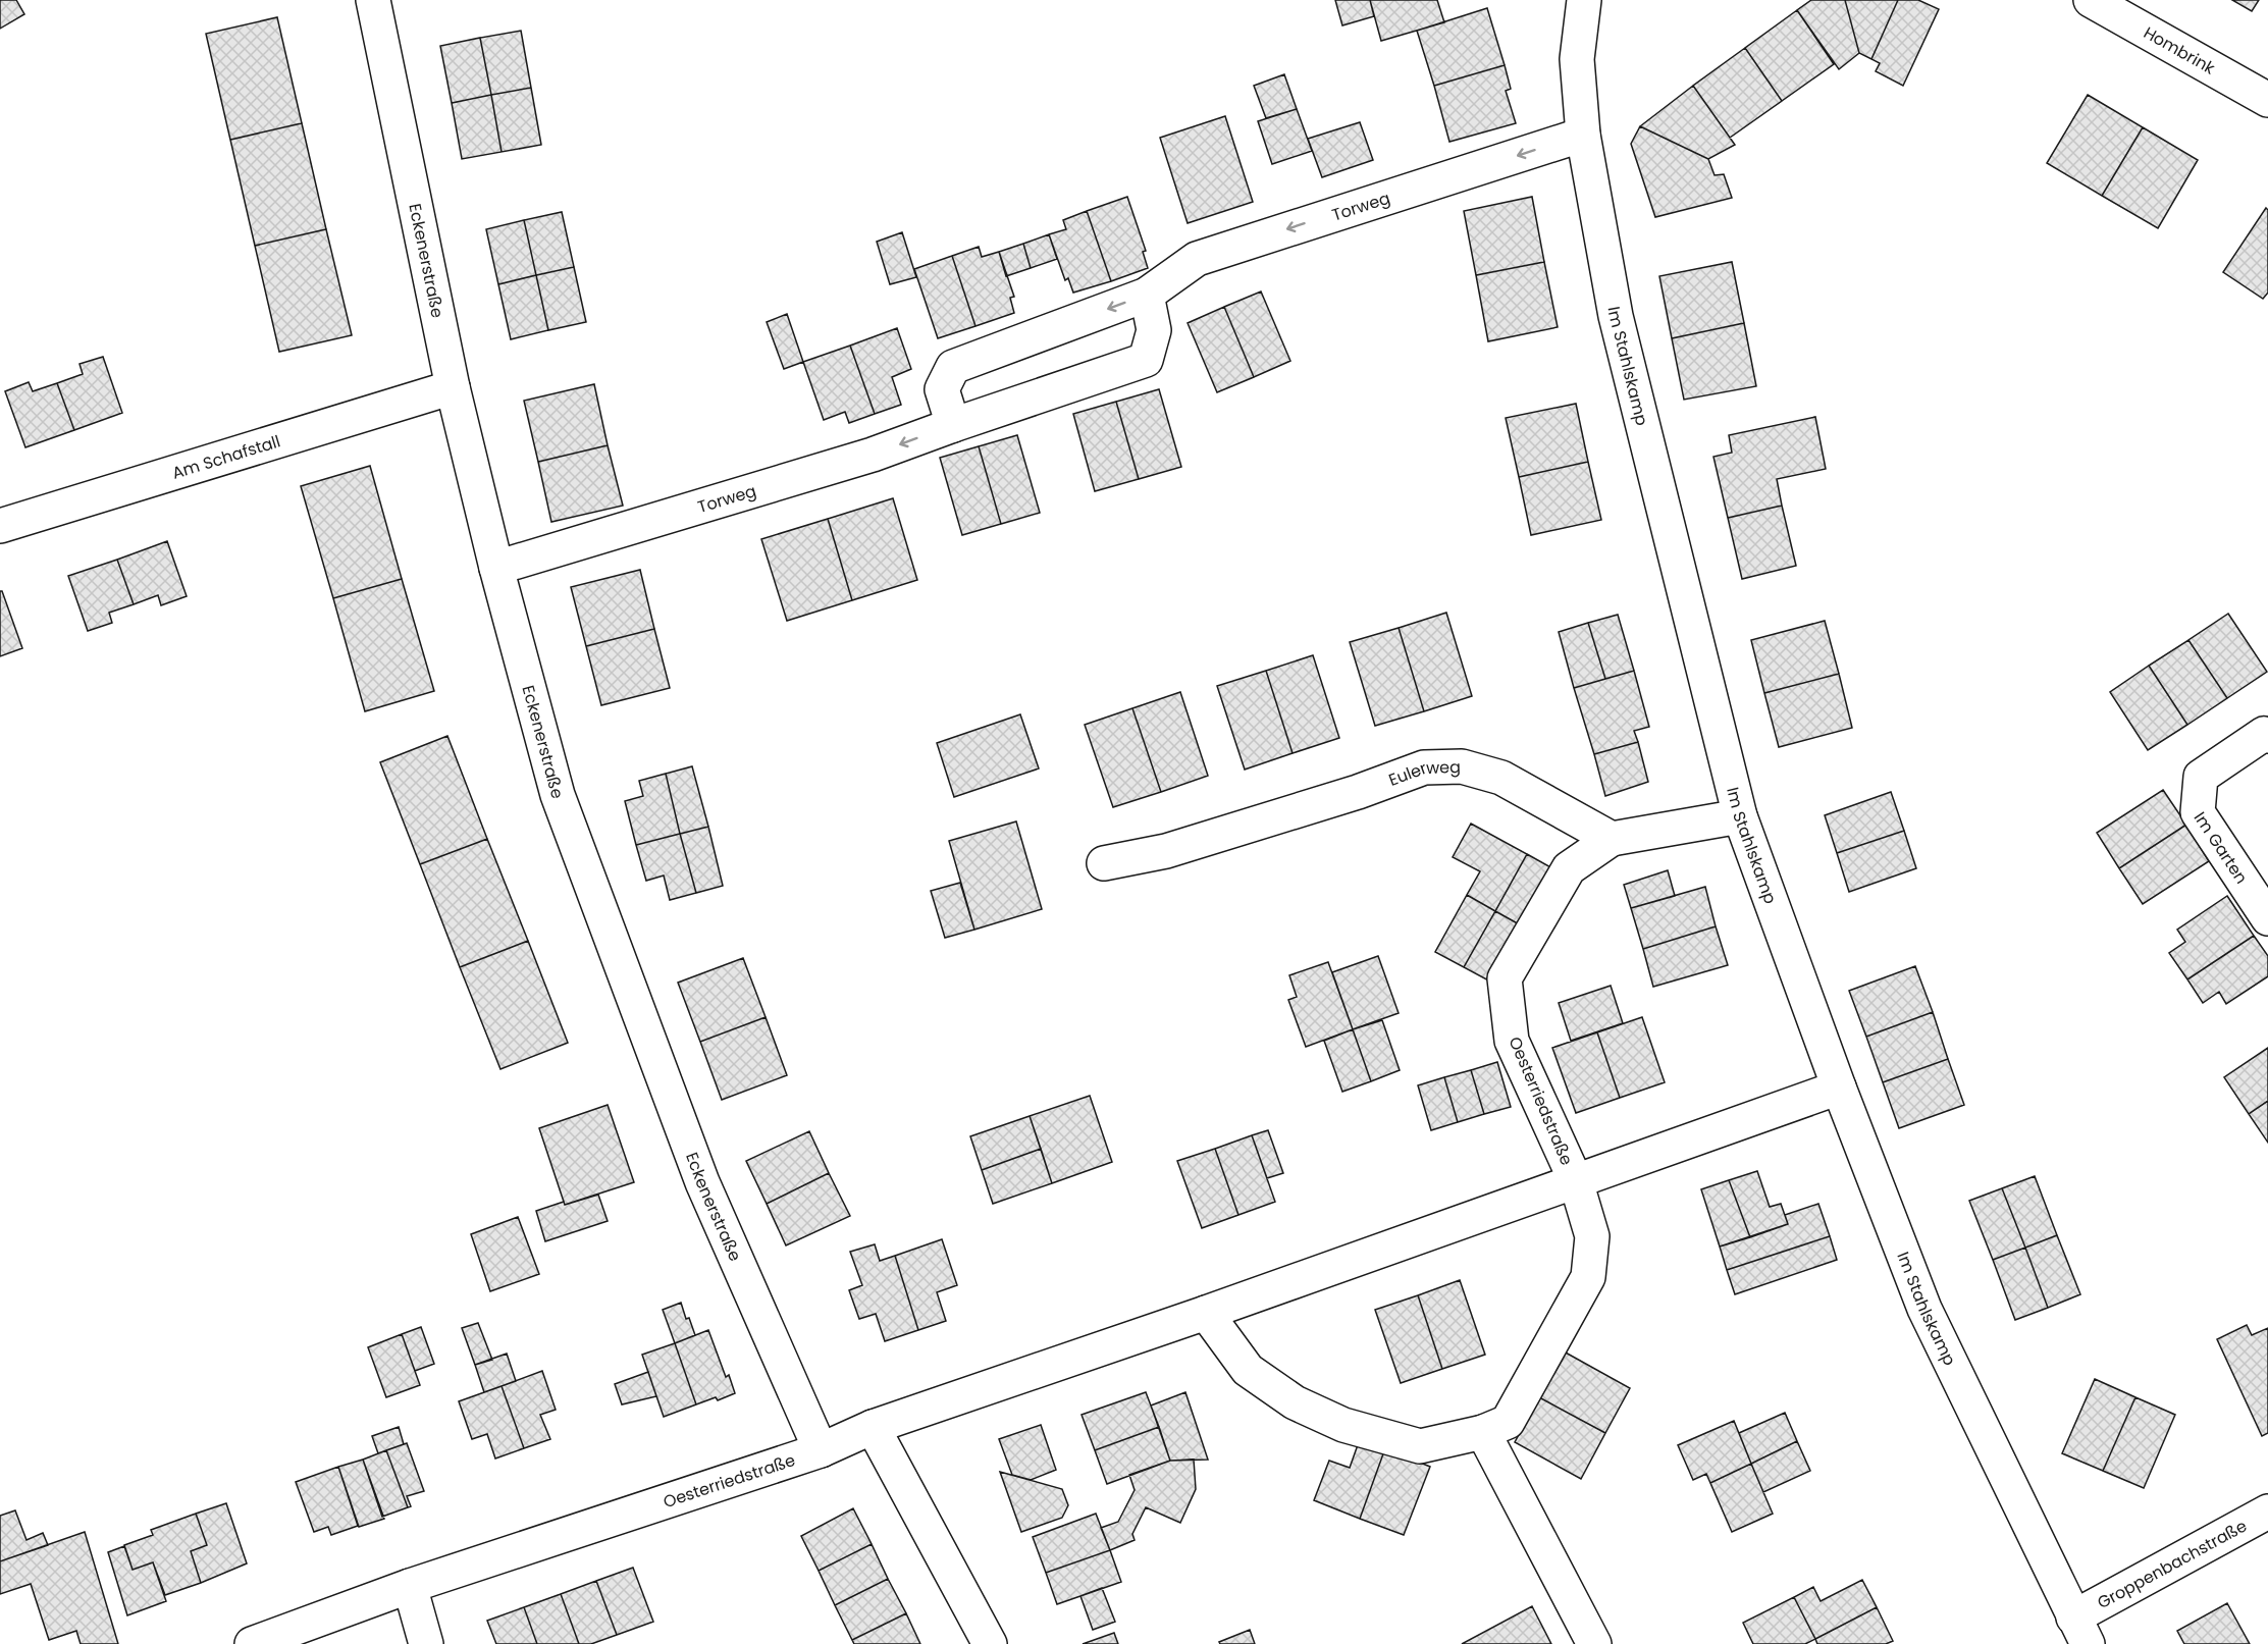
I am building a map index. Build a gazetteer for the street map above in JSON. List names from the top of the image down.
{
  "streets": {
    "street": [
      "Hombrink",
      "Torweg",
      "Eckenerstraße",
      "Im Stahlskamp",
      "Am Schafstall",
      "Eulerweg",
      "Im Garten",
      "Oesterriedstraße",
      "Groppenbachstraße"
    ]
  },
  "crossings": [
    ["Torweg", "Eckenerstraße"],
    ["Torweg", "Im Stahlskamp"],
    ["Eckenerstraße", "Am Schafstall"],
    ["Eckenerstraße", "Oesterriedstraße"],
    ["Im Stahlskamp", "Oesterriedstraße"],
    ["Im Stahlskamp", "Groppenbachstraße"],
    ["Eulerweg", "Oesterriedstraße"]
  ],
  "one_way": ["Torweg"]
}
